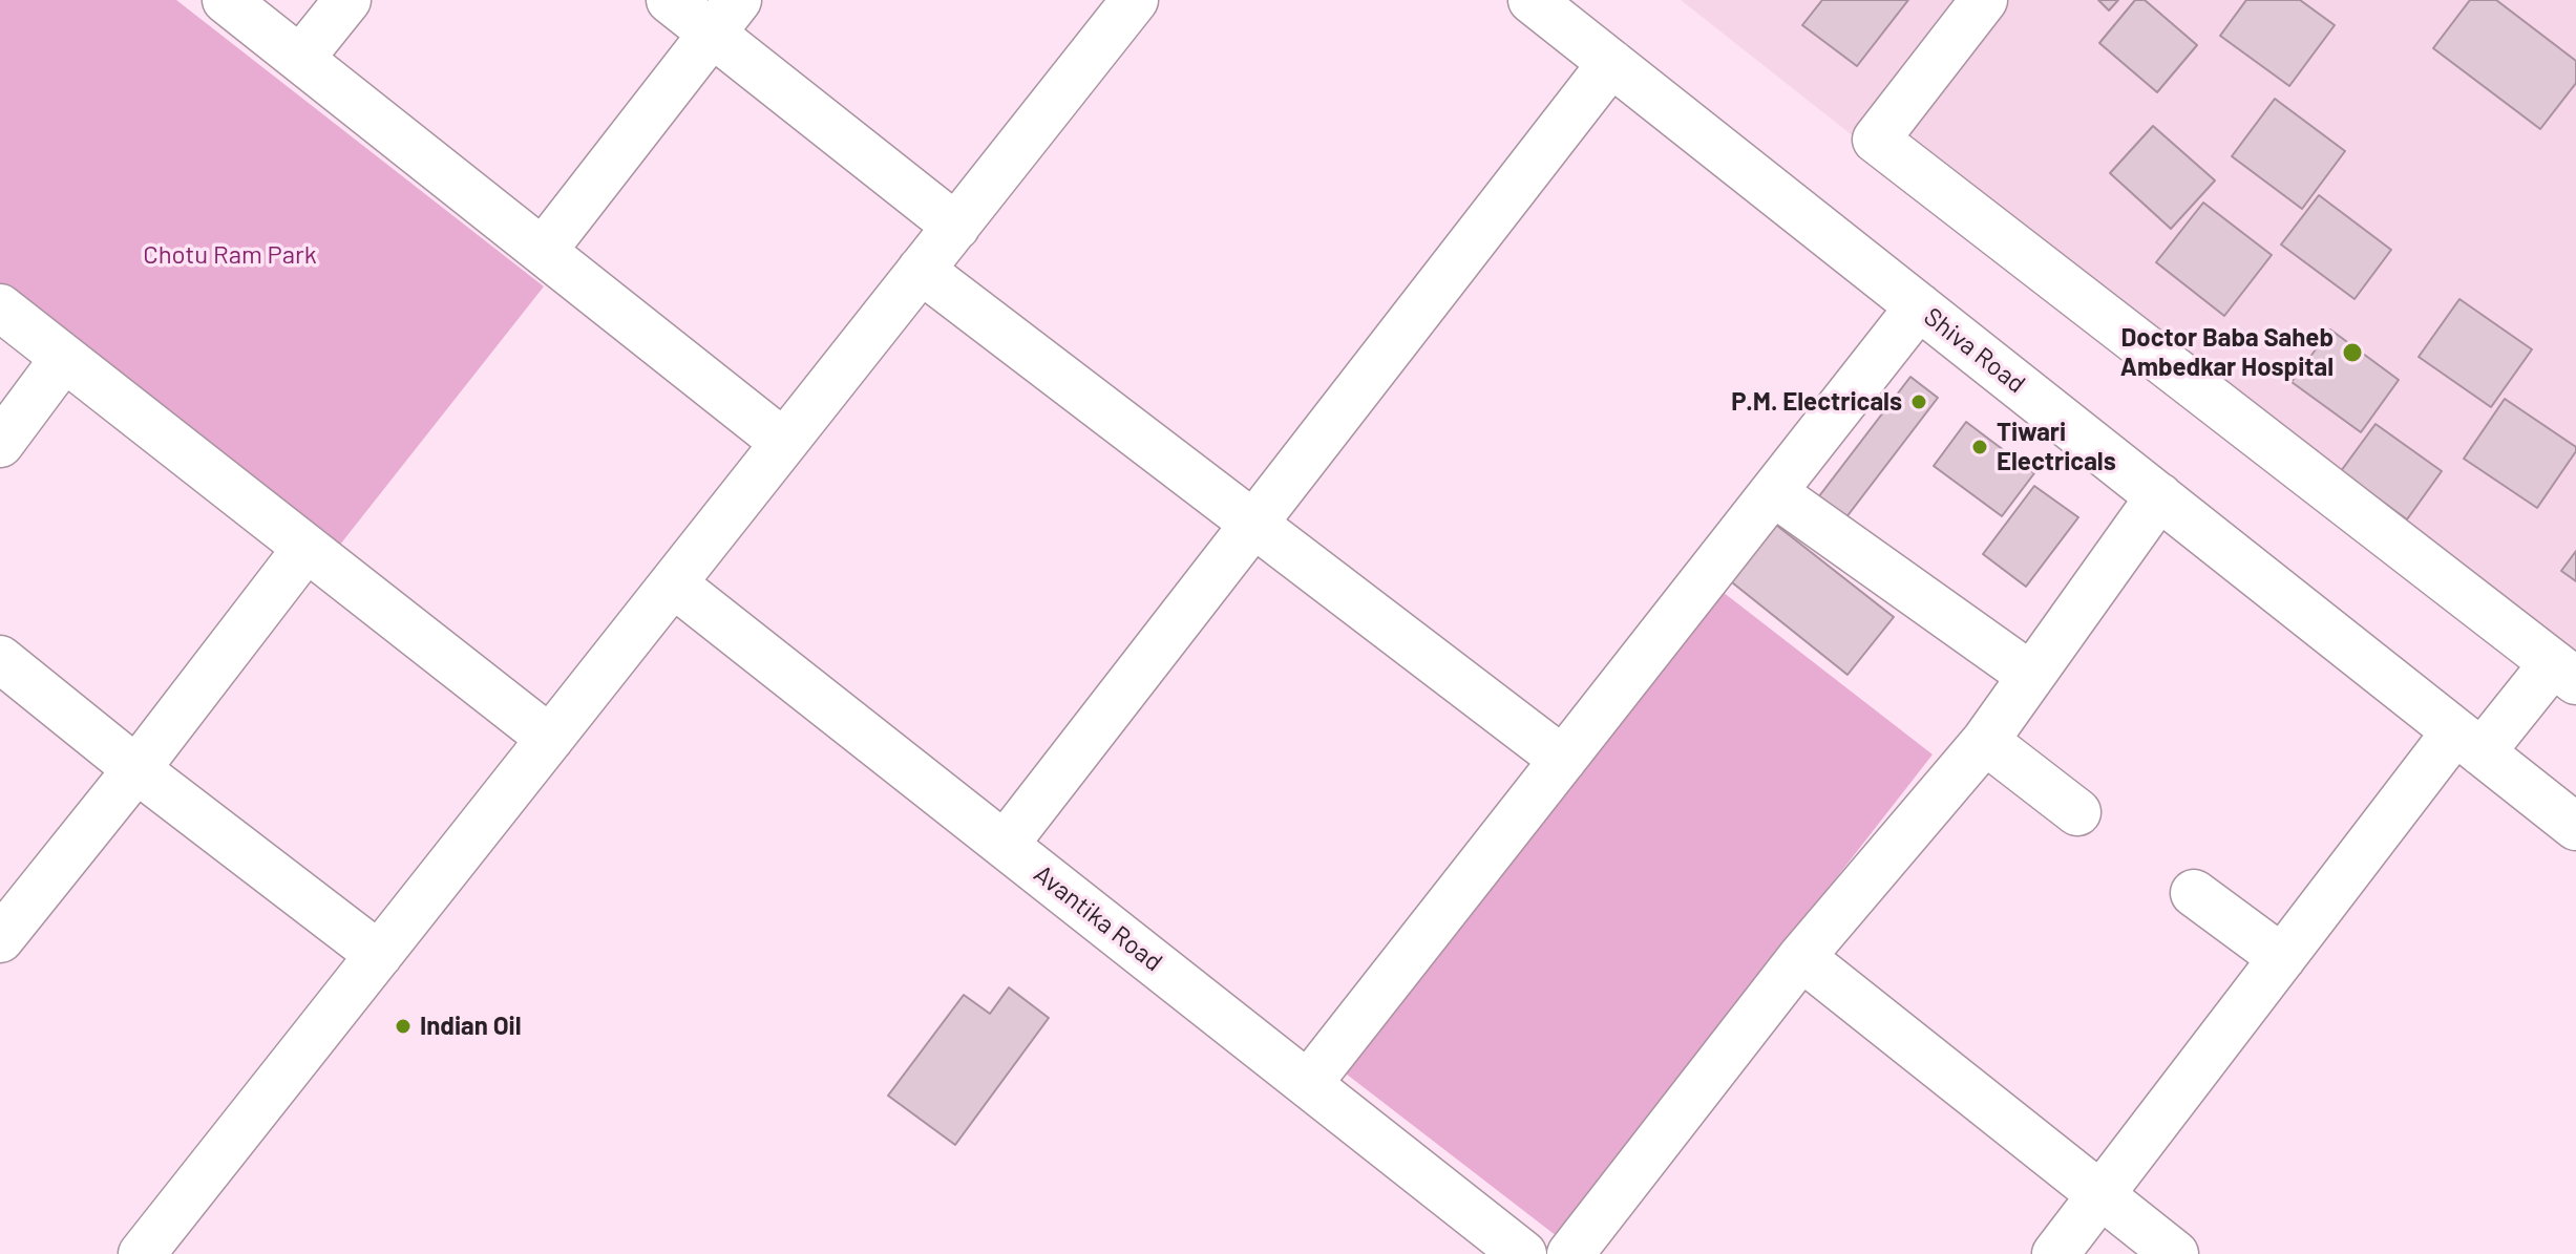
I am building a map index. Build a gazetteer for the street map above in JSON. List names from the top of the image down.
{
  "streets": {
    "street": ["Shiva Road", "Avantika Road"]
  },
  "parks": ["Chotu Ram Park"],
  "places": [
    "Doctor Baba Saheb Ambedkar Hospital",
    "P.M. Electricals",
    "Tiwari Electricals",
    "Indian Oil"
  ]
}
